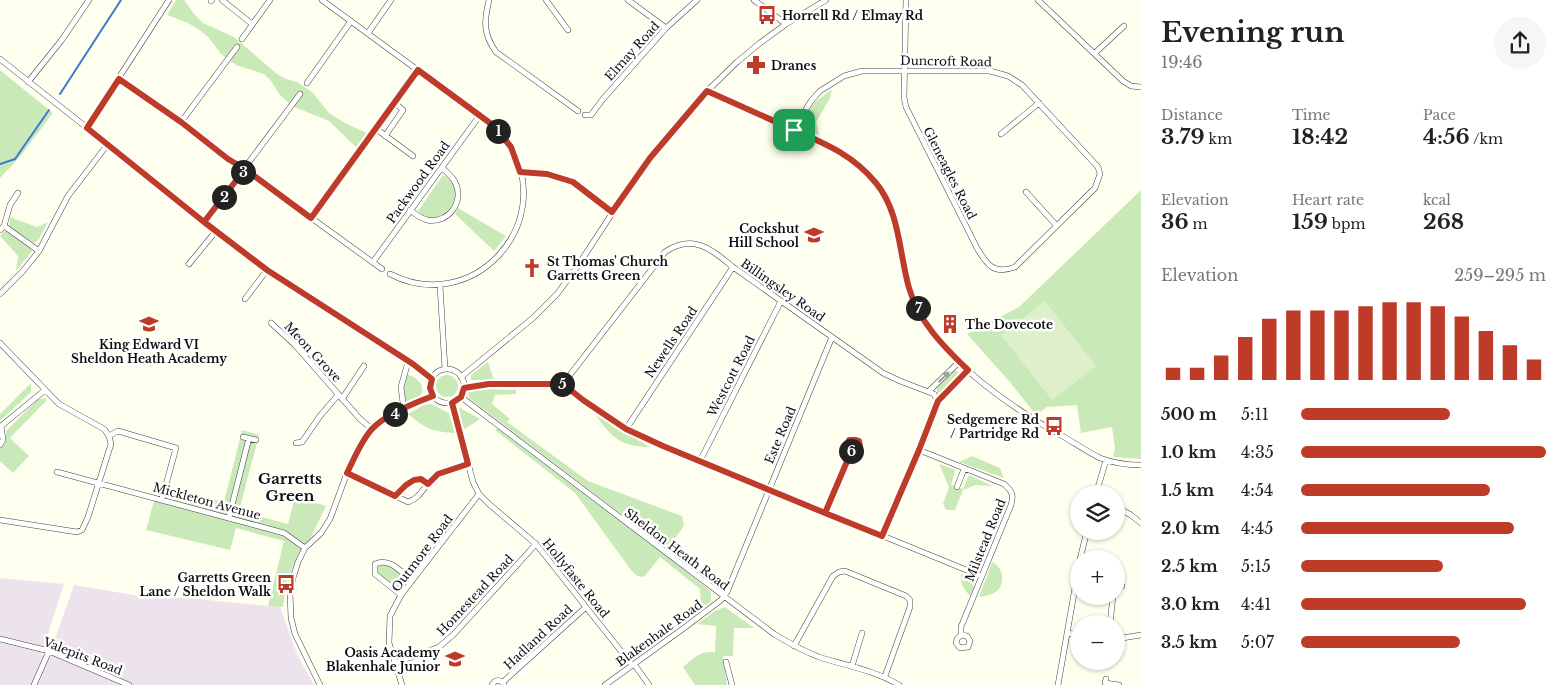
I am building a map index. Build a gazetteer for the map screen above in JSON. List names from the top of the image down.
{
  "streets": {
    "street": [
      "Elmay Road",
      "Duncroft Road",
      "Gleneagles Road",
      "Packwood Road",
      "Billingsley Road",
      "Newells Road",
      "Meon Grove",
      "Westcott Road",
      "Este Road",
      "Mickleton Avenue",
      "Milstead Road",
      "Sheldon Heath Road",
      "Outmore Road",
      "Hollyfaste Road",
      "Homestead Road",
      "Blakenhale Road",
      "Hadland Road",
      "Valepits Road"
    ]
  },
  "crossings": [
    ["Duncroft Road", "Gleneagles Road"],
    ["Billingsley Road", "Newells Road"],
    ["Billingsley Road", "Westcott Road"],
    ["Billingsley Road", "Este Road"],
    ["Este Road", "Sheldon Heath Road"],
    ["Este Road", "Blakenhale Road"],
    ["Sheldon Heath Road", "Hollyfaste Road"],
    ["Sheldon Heath Road", "Blakenhale Road"],
    ["Outmore Road", "Hollyfaste Road"],
    ["Outmore Road", "Homestead Road"],
    ["Hollyfaste Road", "Homestead Road"],
    ["Hollyfaste Road", "Blakenhale Road"],
    ["Hollyfaste Road", "Hadland Road"]
  ],
  "districts": ["Garretts Green"],
  "places": {
    "bus stop": ["Horrell Rd / Elmay Rd", "Sedgemere Rd / Partridge Rd", "Garretts Green Lane / Sheldon Walk"],
    "pharmacy": ["Dranes"],
    "school or university": ["Cockshut Hill School", "King Edward VI Sheldon Heath Academy", "Oasis Academy Blakenhale Junior"],
    "church": ["St Thomas' Church Garretts Green"],
    "building": ["The Dovecote"]
  },
  "page": {
    "heading": ["Evening run", "19:46"],
    "stats": [
      ["Distance", "3.79 km"],
      ["Time", "18:42"],
      ["Pace", "4:56 /km"],
      ["Elevation", "36 m"],
      ["Heart rate", "159 bpm"],
      ["kcal", "268"]
    ],
    "pins": [
      "1",
      "3",
      "2",
      "7",
      "5",
      "4",
      "6"
    ],
    "chart": ["Elevation", "259–295 m"],
    "list": [
      {
        "name": "500 m",
        "note": "5:11"
      },
      {
        "name": "1.0 km",
        "note": "4:35"
      },
      {
        "name": "1.5 km",
        "note": "4:54"
      },
      {
        "name": "2.0 km",
        "note": "4:45"
      },
      {
        "name": "2.5 km",
        "note": "5:15"
      },
      {
        "name": "3.0 km",
        "note": "4:41"
      },
      {
        "name": "3.5 km",
        "note": "5:07"
      }
    ],
    "map_buttons": ["+", "−"]
  }
}
